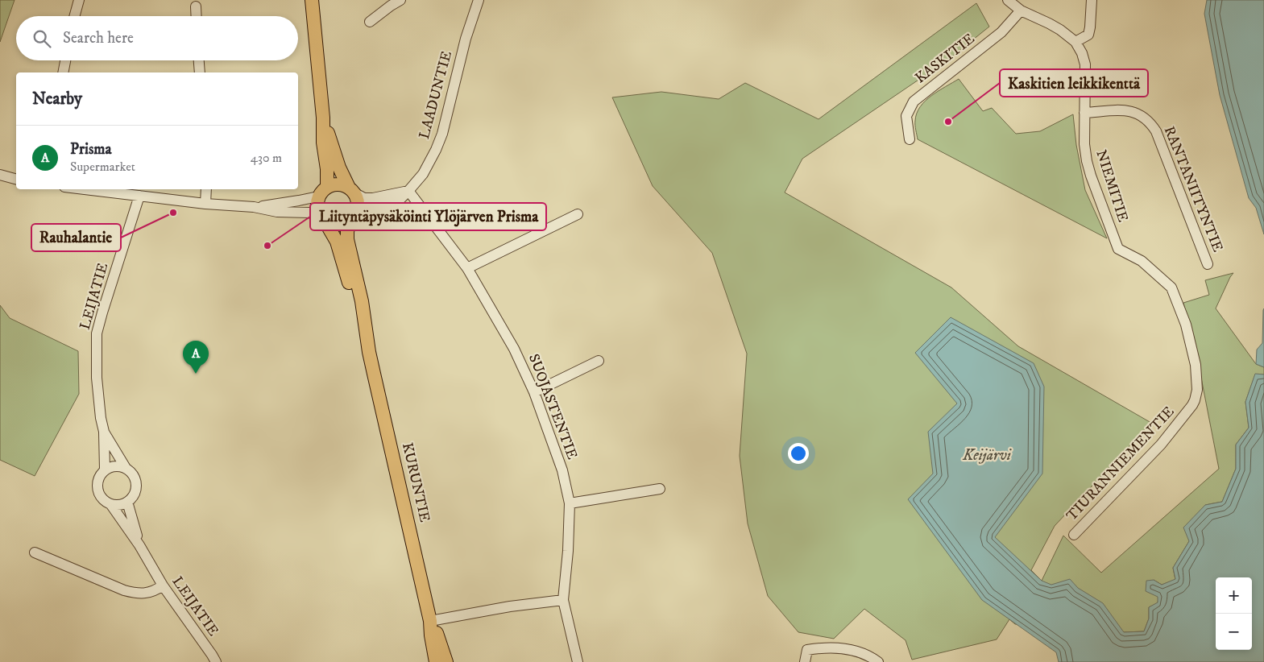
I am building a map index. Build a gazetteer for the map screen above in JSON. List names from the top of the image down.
{
  "streets": {
    "main road": ["KURUNTIE"],
    "street": [
      "KASKITIE",
      "LAADUNTIE",
      "NIEMITIE",
      "RANTANIITYNTIE",
      "LEIJATIE",
      "SUOJASTENTIE",
      "TIURANNIEMENTIE"
    ]
  },
  "crossings": [
    ["LAADUNTIE", "SUOJASTENTIE"],
    ["LAADUNTIE", "KURUNTIE"],
    ["NIEMITIE", "RANTANIITYNTIE"],
    ["NIEMITIE", "TIURANNIEMENTIE"]
  ],
  "water": ["Keijärvi"],
  "places": ["Kaskitien leikkikenttä", "Rauhalantie", "Liityntäpysäköinti Ylöjärven Prisma"],
  "page": {
    "search": "Search here",
    "heading": "Nearby",
    "list": [
      {
        "mark": "A",
        "name": "Prisma",
        "note": "Supermarket",
        "value": "430 m"
      }
    ],
    "pins": "A",
    "map_buttons": ["+", "−"]
  }
}
